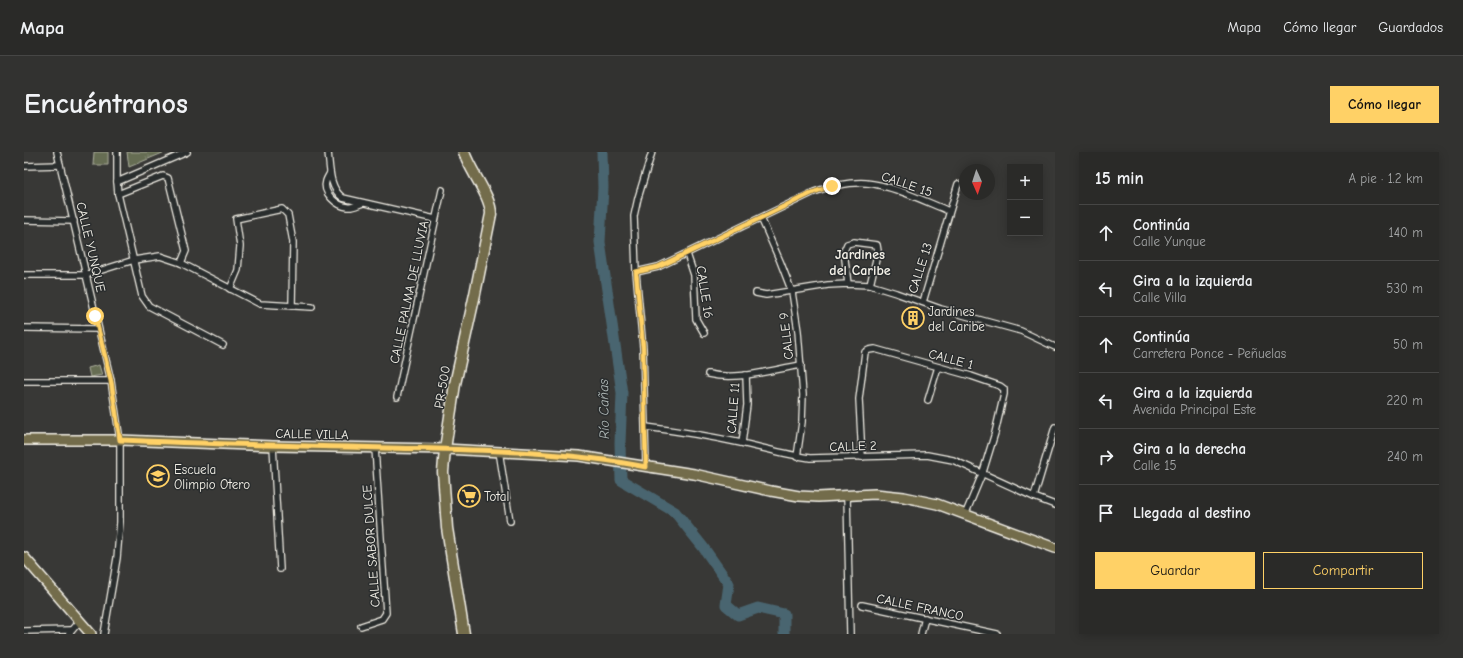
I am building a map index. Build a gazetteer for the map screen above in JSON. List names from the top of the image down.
{
  "streets": {
    "highway": ["PR-500"],
    "main road": ["CALLE VILLA"],
    "street": [
      "CALLE 15",
      "CALLE YUNQUE",
      "CALLE 13",
      "CALLE PALMA DE LLUVIA",
      "CALLE 16",
      "CALLE 9",
      "CALLE 1",
      "CALLE 11",
      "CALLE 2",
      "CALLE SABOR DULCE",
      "CALLE FRANCO"
    ]
  },
  "crossings": [
    ["CALLE 15", "CALLE 13"],
    ["CALLE 15", "CALLE 16"],
    ["CALLE 15", "CALLE 9"],
    ["CALLE YUNQUE", "CALLE VILLA"],
    ["CALLE 13", "CALLE 9"],
    ["CALLE 9", "CALLE 2"],
    ["CALLE 1", "CALLE VILLA"],
    ["CALLE 1", "CALLE 2"],
    ["PR-500", "CALLE VILLA"],
    ["CALLE 11", "CALLE 2"],
    ["CALLE VILLA", "CALLE SABOR DULCE"]
  ],
  "districts": ["Jardines del Caribe"],
  "water": ["Río Cañas"],
  "places": {
    "building": ["Jardines del Caribe"],
    "school or university": ["Escuela Olimpio Otero"],
    "supermarket": ["Total"]
  },
  "north": "bottom",
  "page": {
    "header": "Mapa",
    "nav": ["Mapa", "Cómo llegar", "Guardados"],
    "buttons": [
      "Cómo llegar",
      ["Guardar", "Compartir"]
    ],
    "title": "Encuéntranos",
    "heading": ["15 min", "A pie · 1.2 km"],
    "map_buttons": ["+", "−"],
    "list": [
      ["Continúa", "Calle Yunque", "140 m"],
      ["Gira a la izquierda", "Calle Villa", "530 m"],
      ["Continúa", "Carretera Ponce - Peñuelas", "50 m"],
      ["Gira a la izquierda", "Avenida Principal Este", "220 m"],
      ["Gira a la derecha", "Calle 15", "240 m"],
      "Llegada al destino"
    ]
  }
}
